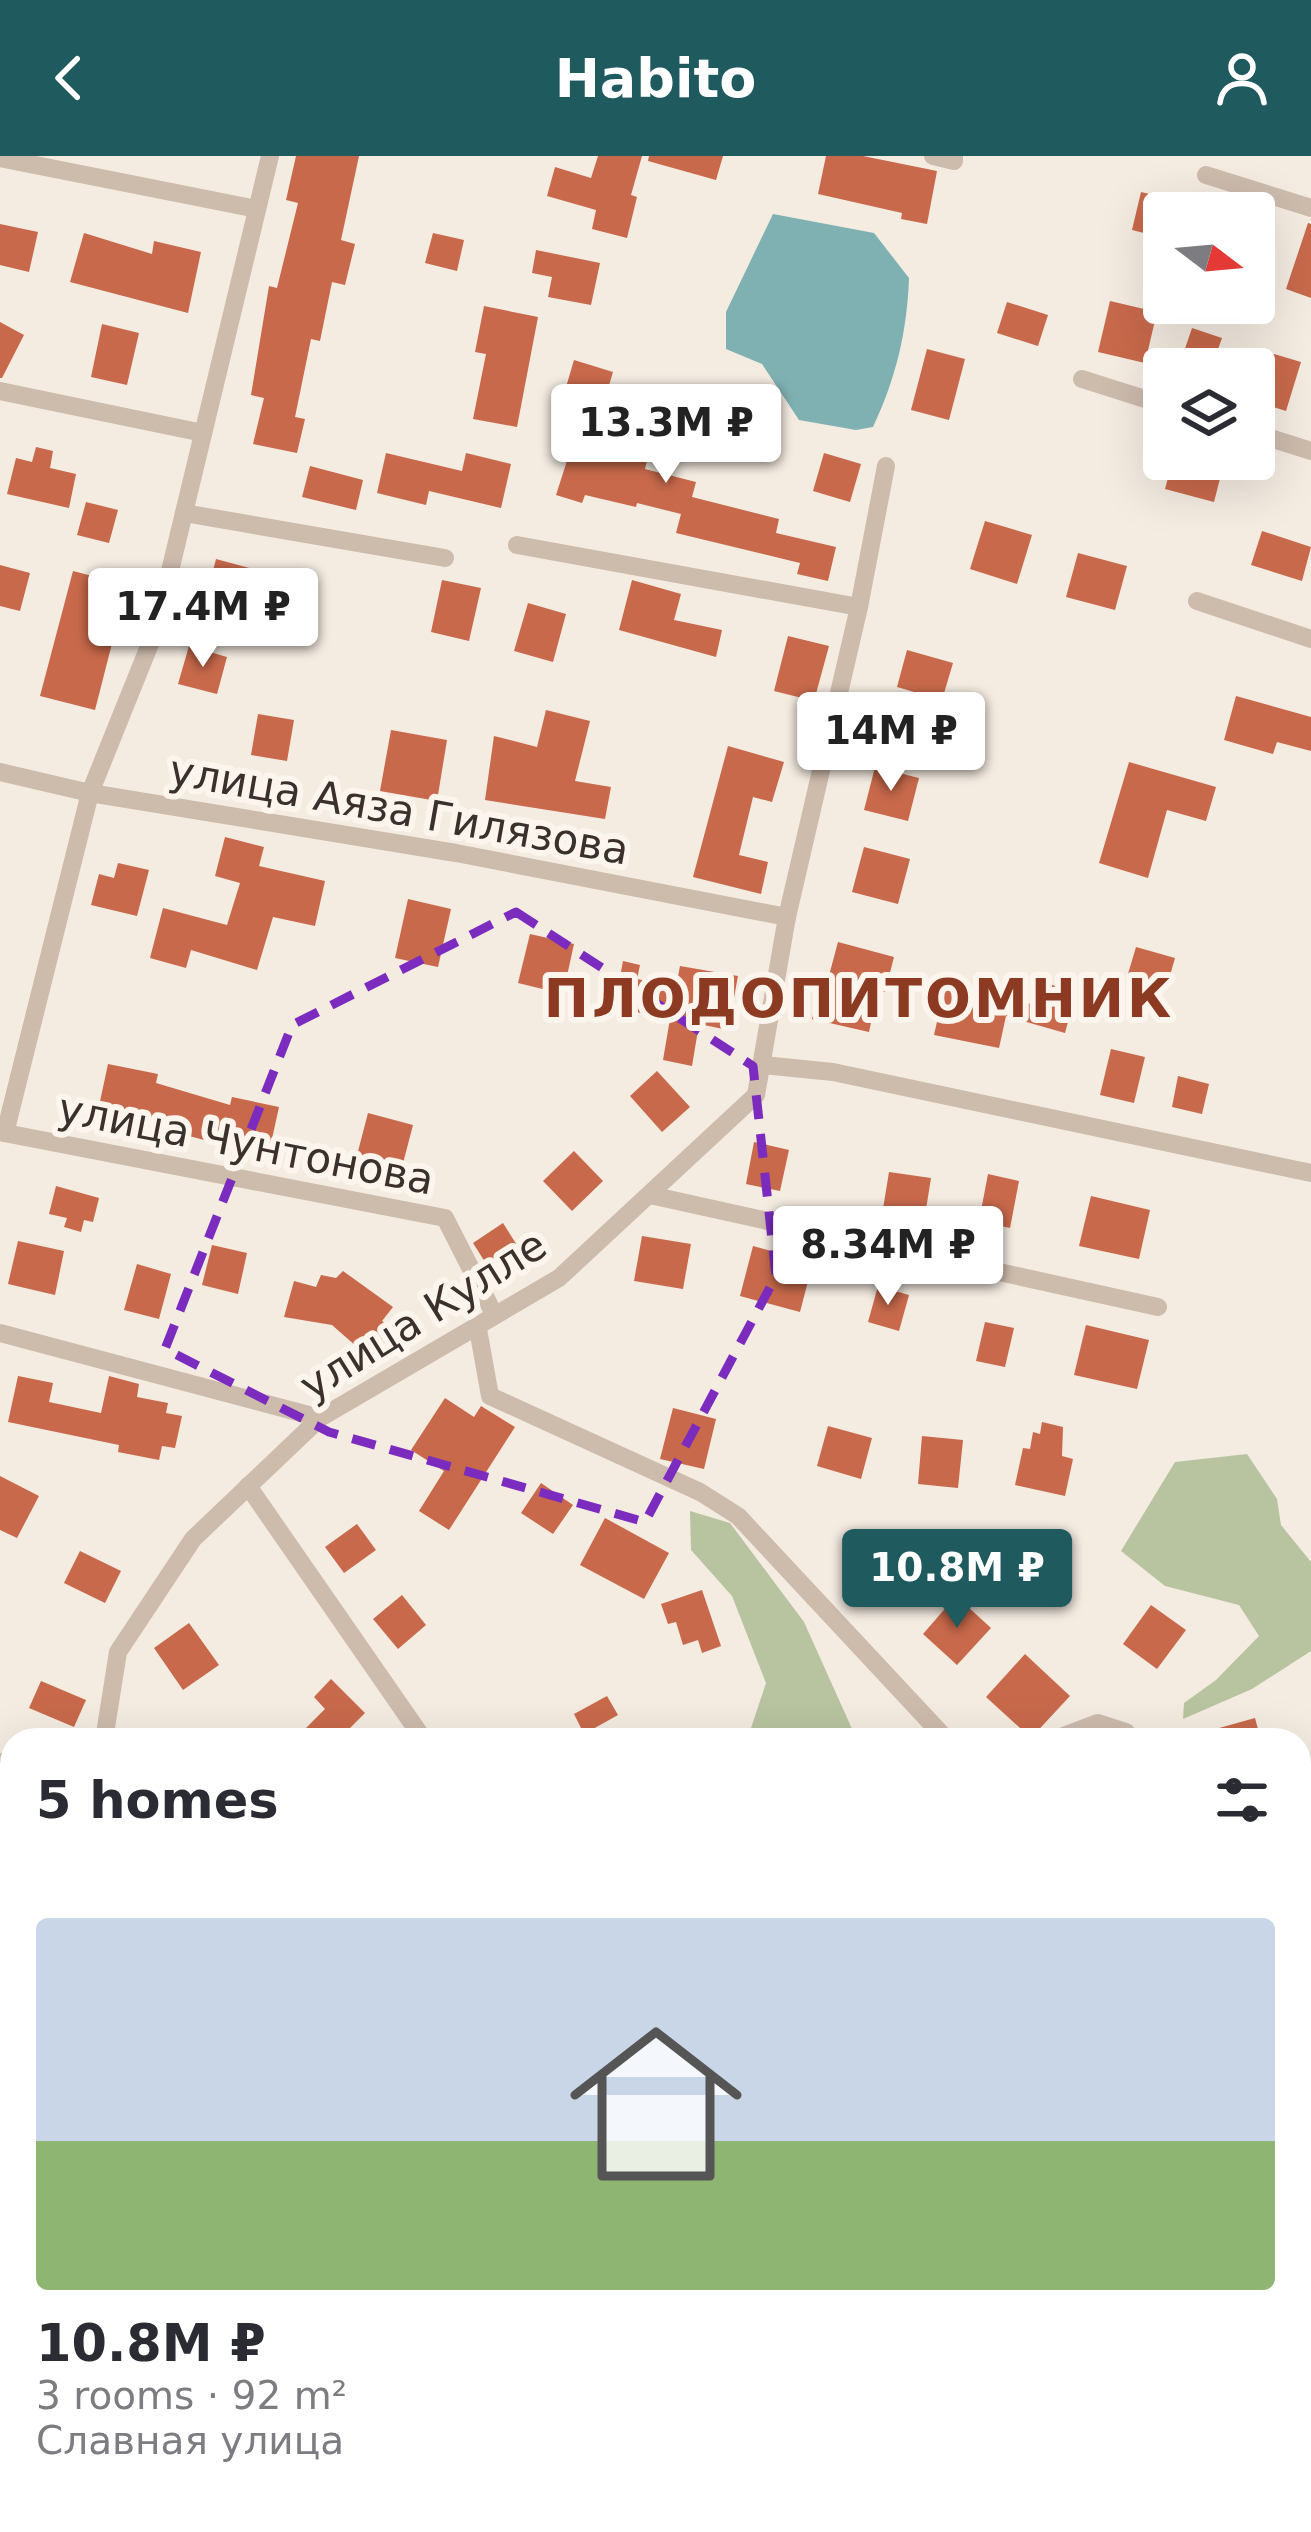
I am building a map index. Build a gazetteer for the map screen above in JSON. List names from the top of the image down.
{
  "streets": {
    "street": ["улица Аяза Гилязова", "улица Чунтонова", "улица Кулле"]
  },
  "crossings": [
    ["улица Аяза Гилязова", "улица Кулле"],
    ["улица Чунтонова", "улица Кулле"]
  ],
  "districts": ["ПЛОДОПИТОМНИК"],
  "north": "right",
  "page": {
    "header": "Habito",
    "price": [
      "13.3M ₽",
      "17.4M ₽",
      "14M ₽",
      "8.34M ₽",
      "10.8M ₽"
    ],
    "heading": "5 homes",
    "list": [
      {
        "name": "10.8M ₽",
        "note": "3 rooms · 92 m² · Славная улица"
      }
    ]
  }
}
